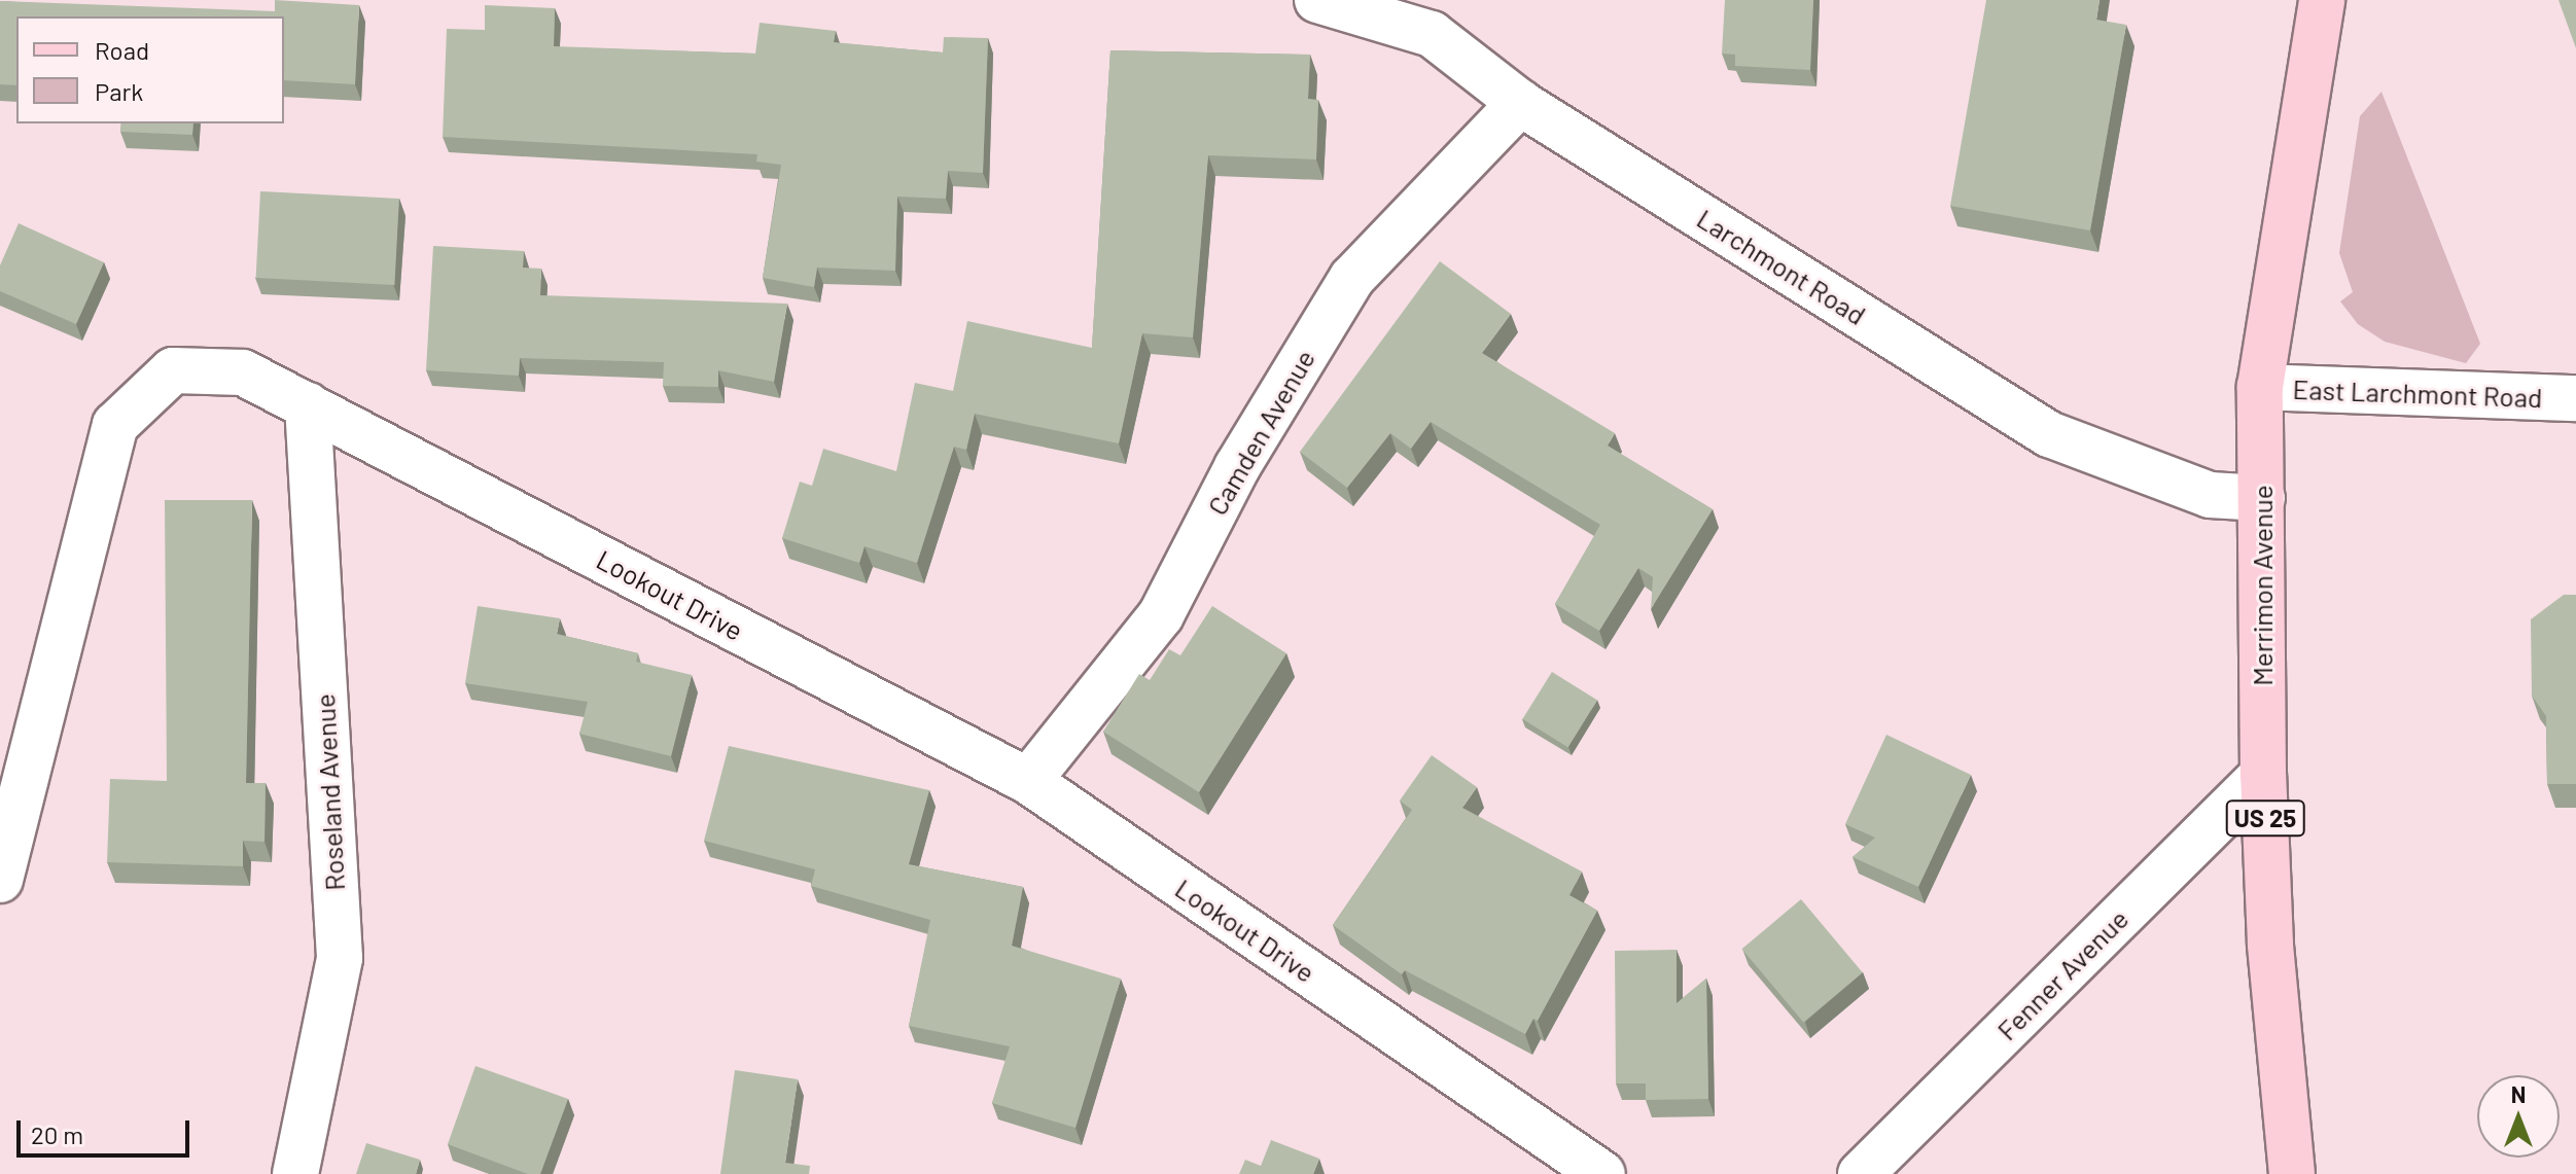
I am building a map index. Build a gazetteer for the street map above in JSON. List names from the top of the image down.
{
  "streets": {
    "main road": ["Merrimon Avenue", "US 25"],
    "street": [
      "Larchmont Road",
      "East Larchmont Road",
      "Camden Avenue",
      "Lookout Drive",
      "Roseland Avenue",
      "Fenner Avenue"
    ]
  },
  "crossings": [
    ["Larchmont Road", "Camden Avenue"],
    ["Larchmont Road", "Merrimon Avenue"],
    ["East Larchmont Road", "Merrimon Avenue"],
    ["Camden Avenue", "Lookout Drive"],
    ["Merrimon Avenue", "Fenner Avenue"],
    ["Lookout Drive", "Roseland Avenue"]
  ],
  "legend": ["Road", "Park"],
  "scale_bar": "20 m",
  "north": "top"
}
